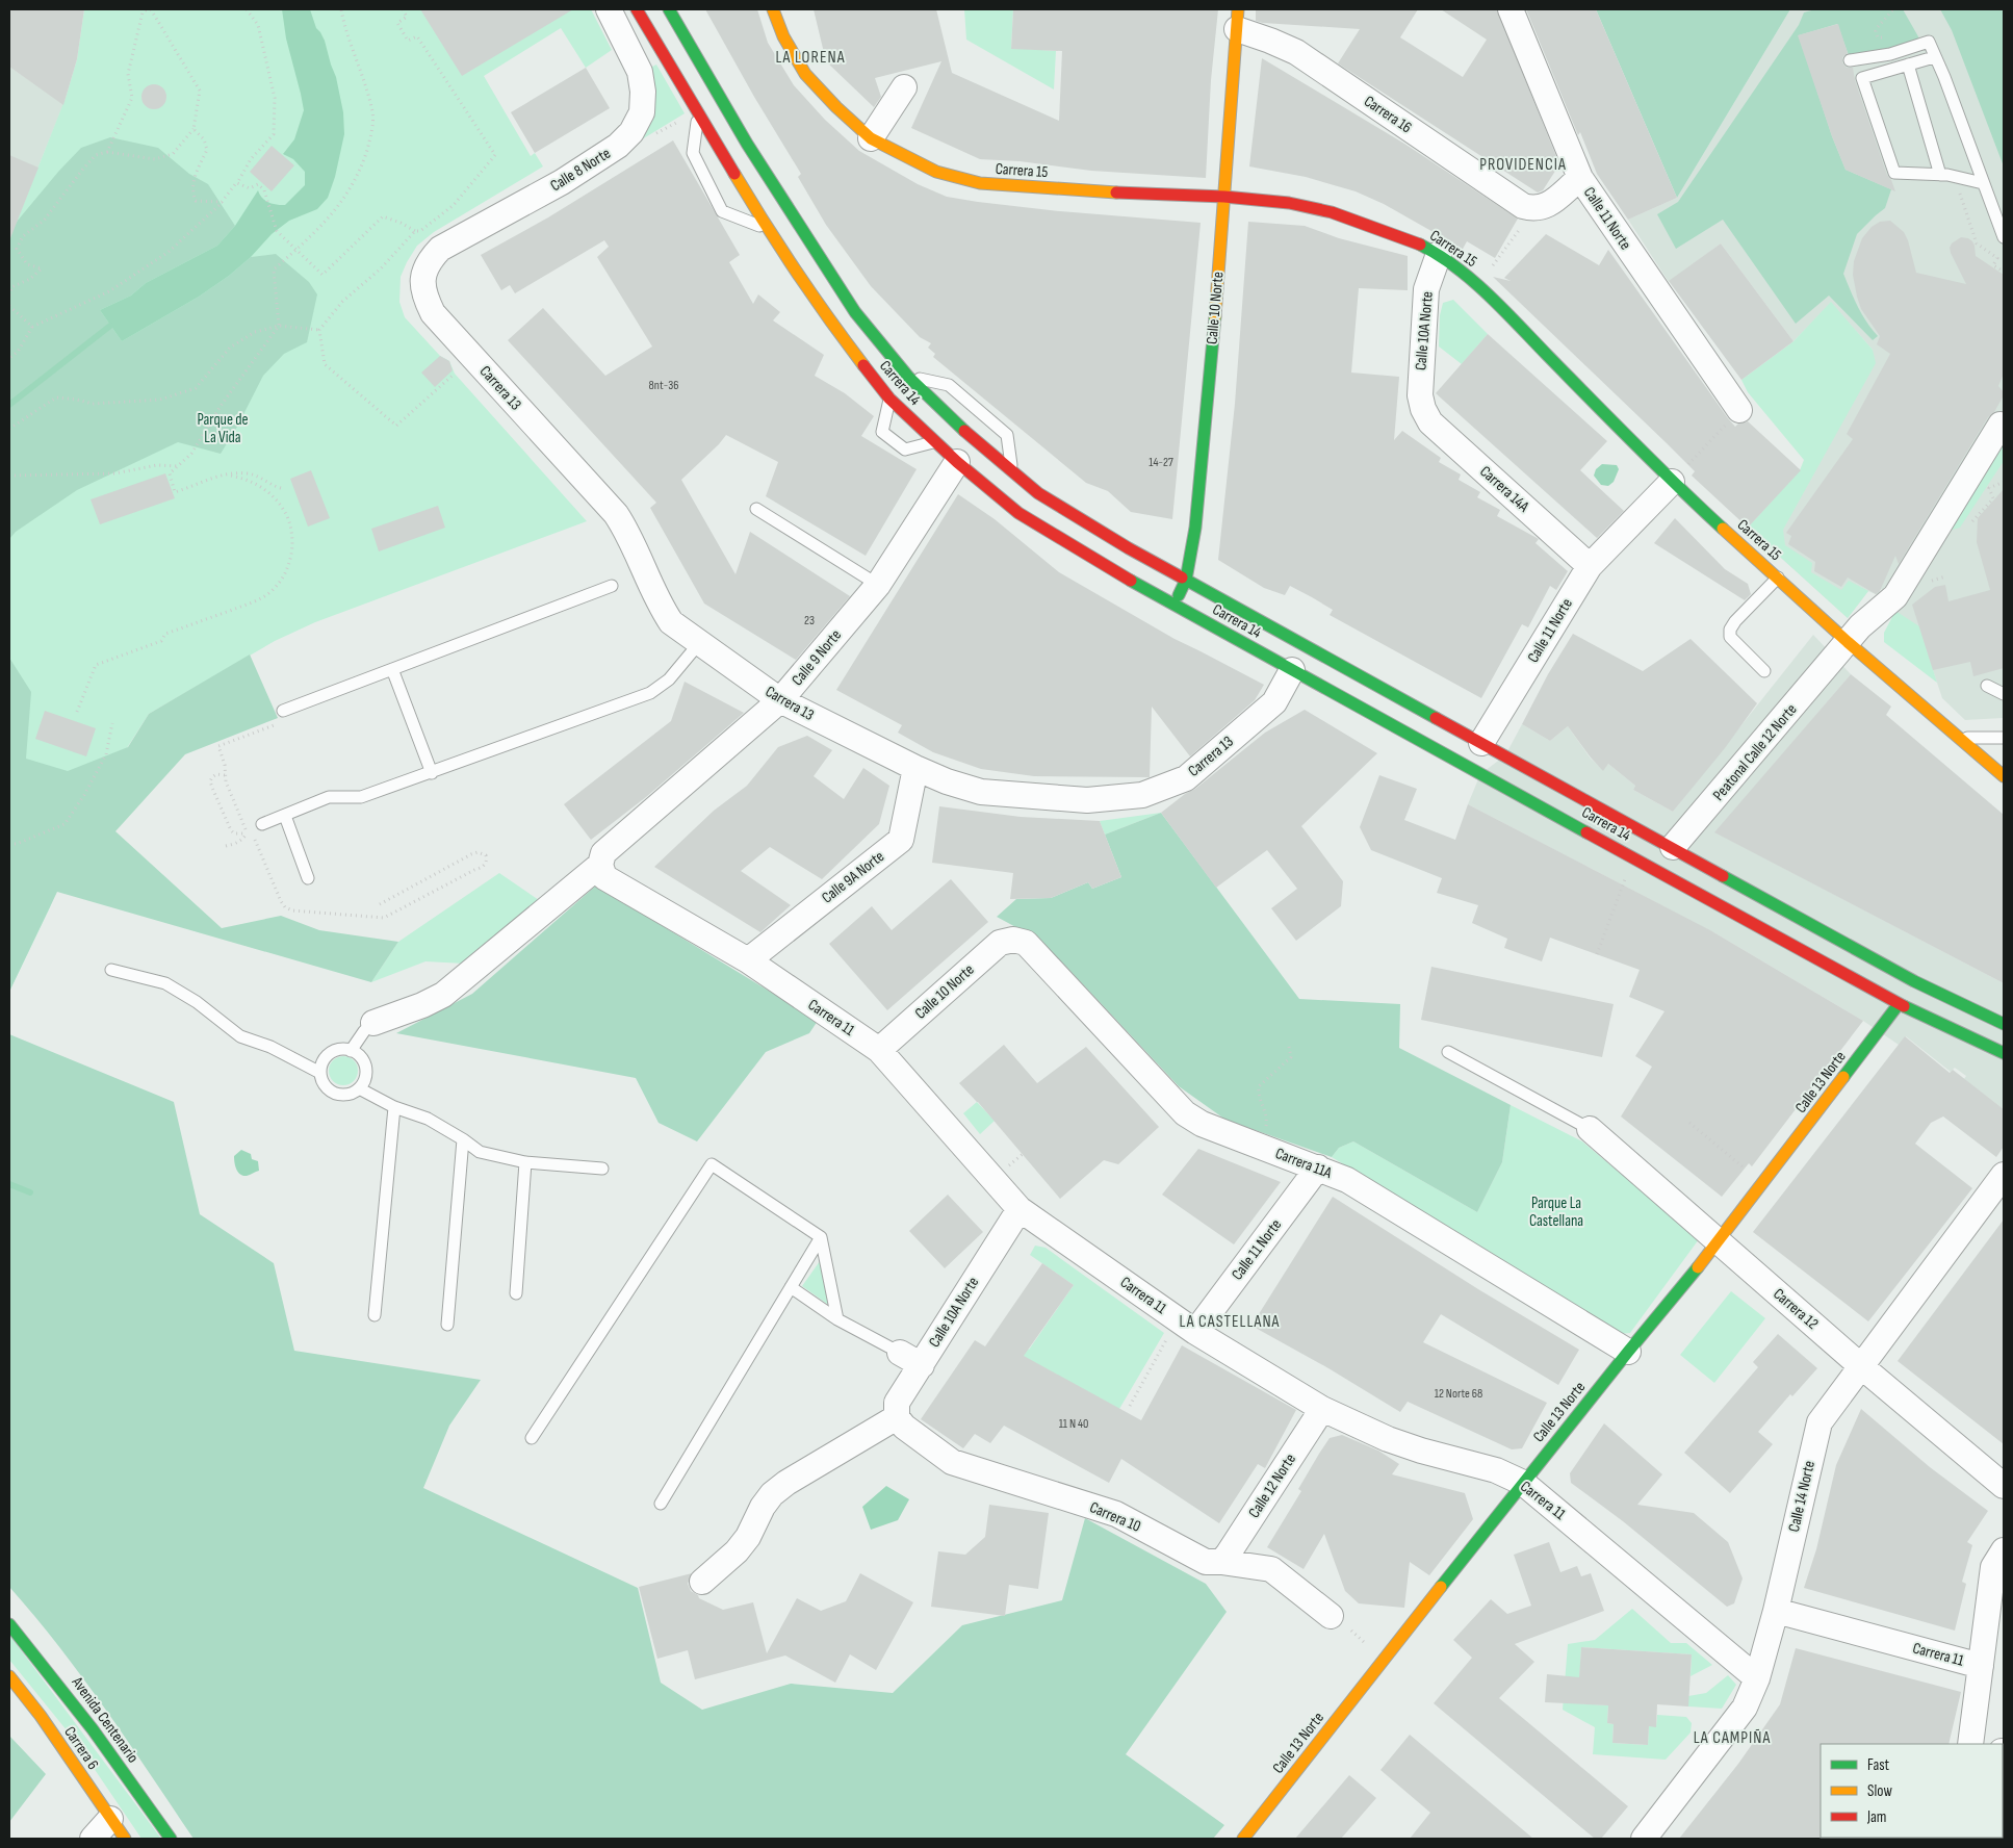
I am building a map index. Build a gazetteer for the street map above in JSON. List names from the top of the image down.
{
  "streets": {
    "main road": [
      "Carrera 15",
      "Calle 10 Norte",
      "Carrera 14",
      "Calle 13 Norte",
      "Avenida Centenario",
      "Carrera 6"
    ],
    "street": [
      "Carrera 16",
      "Calle 8 Norte",
      "Calle 11 Norte",
      "Calle 10A Norte",
      "Carrera 13",
      "Carrera 14A",
      "Calle 9 Norte",
      "Peatonal Calle 12 Norte",
      "Calle 9A Norte",
      "Carrera 11",
      "Carrera 11A",
      "Carrera 12",
      "Calle 12 Norte",
      "Calle 14 Norte",
      "Carrera 10"
    ]
  },
  "crossings": [
    ["Carrera 16", "Calle 10 Norte"],
    ["Calle 8 Norte", "Carrera 13"],
    ["Carrera 15", "Calle 11 Norte"],
    ["Carrera 15", "Calle 10 Norte"],
    ["Carrera 15", "Calle 10A Norte"],
    ["Carrera 15", "Peatonal Calle 12 Norte"],
    ["Calle 11 Norte", "Carrera 14"],
    ["Calle 11 Norte", "Carrera 14A"],
    ["Calle 11 Norte", "Carrera 11"],
    ["Calle 11 Norte", "Carrera 11A"],
    ["Calle 10 Norte", "Carrera 14"],
    ["Calle 10 Norte", "Carrera 11"],
    ["Calle 10 Norte", "Carrera 11A"],
    ["Calle 10A Norte", "Carrera 14A"],
    ["Calle 10A Norte", "Carrera 11"],
    ["Calle 10A Norte", "Carrera 10"],
    ["Carrera 14", "Carrera 13"],
    ["Carrera 14", "Calle 9 Norte"],
    ["Carrera 14", "Peatonal Calle 12 Norte"],
    ["Carrera 14", "Calle 13 Norte"],
    ["Carrera 13", "Calle 9 Norte"],
    ["Carrera 13", "Calle 9A Norte"],
    ["Calle 9 Norte", "Carrera 11"],
    ["Calle 9A Norte", "Carrera 11"],
    ["Carrera 11", "Calle 13 Norte"],
    ["Carrera 11", "Calle 12 Norte"],
    ["Carrera 11", "Calle 14 Norte"],
    ["Calle 13 Norte", "Carrera 11A"],
    ["Calle 13 Norte", "Carrera 12"],
    ["Carrera 12", "Calle 14 Norte"],
    ["Calle 12 Norte", "Carrera 10"]
  ],
  "districts": [
    "LA LORENA",
    "PROVIDENCIA",
    "LA CASTELLANA",
    "LA CAMPIÑA"
  ],
  "parks": ["Parque de La Vida", "Parque La Castellana"],
  "house_numbers": [
    "8nt-36",
    "14-27",
    "23",
    "12 Norte 68",
    "11 N 40"
  ],
  "legend": ["Fast", "Slow", "Jam"]
}
